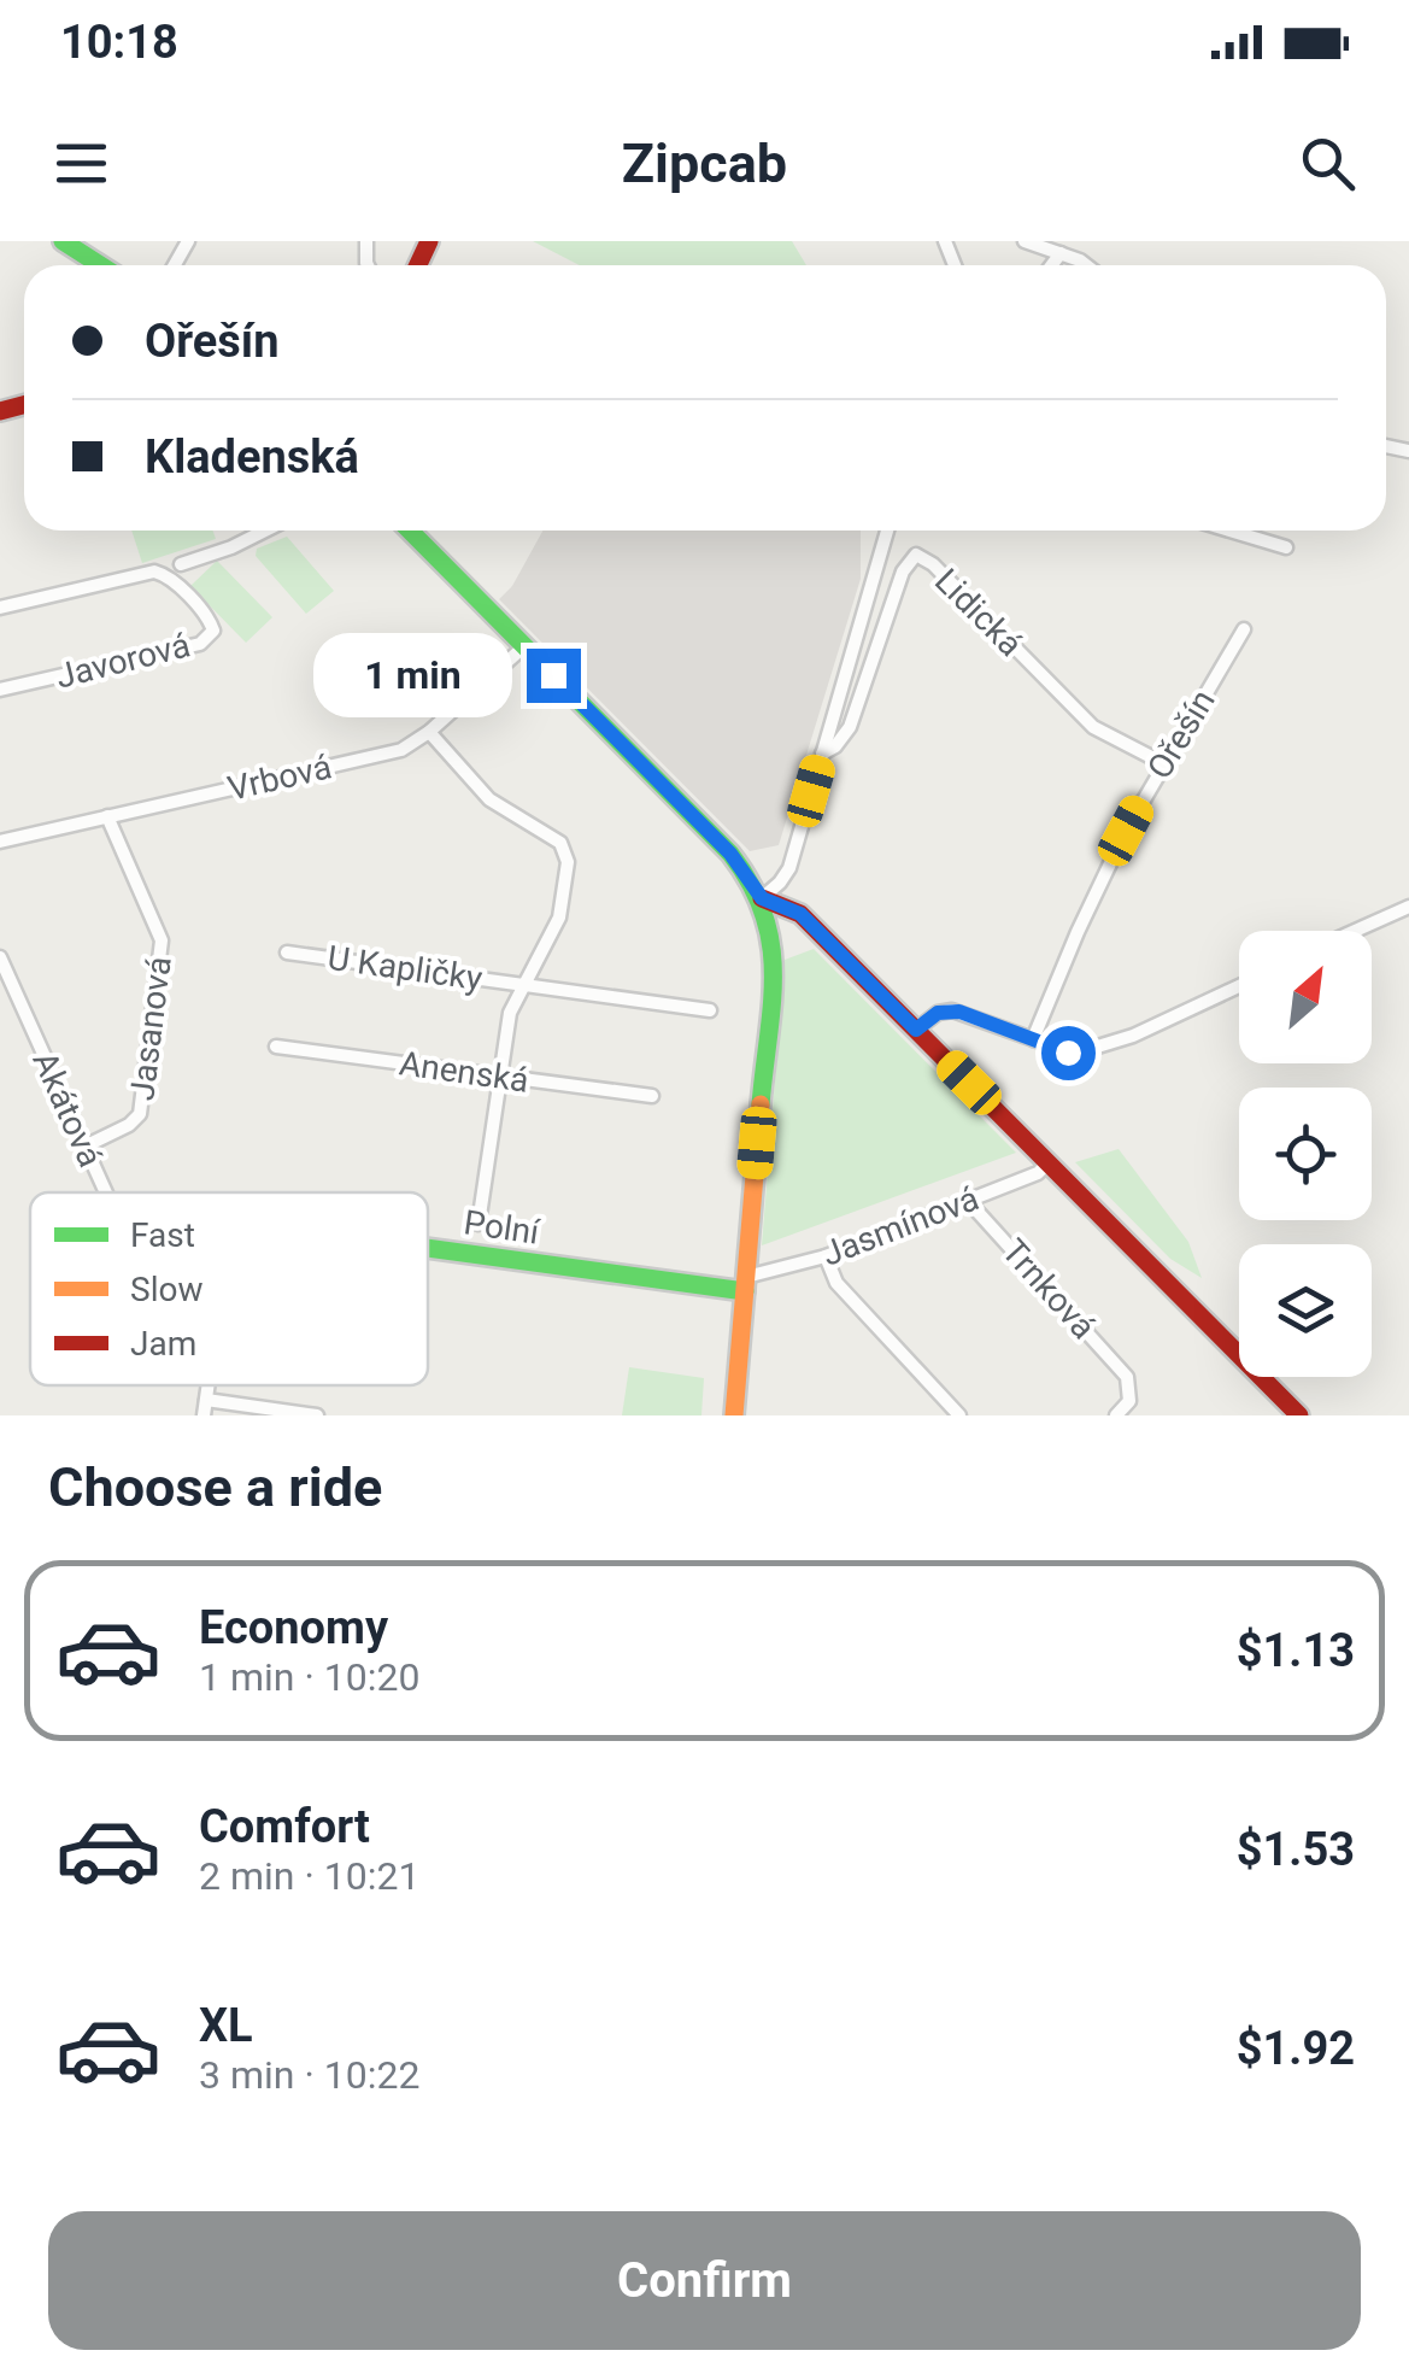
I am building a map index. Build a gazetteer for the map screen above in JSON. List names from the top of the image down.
{
  "streets": {
    "street": [
      "Lidická",
      "Javorová",
      "Ořešín",
      "Vrbová",
      "U Kapličky",
      "Jasanová",
      "Anenská",
      "Akátová",
      "Jasmínová",
      "Polní",
      "Trnková"
    ]
  },
  "crossings": [
    ["Lidická", "Ořešín"],
    ["Vrbová", "U Kapličky"],
    ["Vrbová", "Jasanová"],
    ["U Kapličky", "Anenská"],
    ["Jasanová", "Akátová"],
    ["Jasmínová", "Polní"],
    ["Jasmínová", "Trnková"]
  ],
  "legend": ["Fast", "Slow", "Jam"],
  "north": "top right",
  "page": {
    "status": "10:18",
    "header": "Zipcab",
    "banner": ["Ořešín", "Kladenská"],
    "bubble": "1 min",
    "heading": "Choose a ride",
    "list": [
      {
        "name": "Economy",
        "note": "1 min · 10:20",
        "value": "$1.13"
      },
      {
        "name": "Comfort",
        "note": "2 min · 10:21",
        "value": "$1.53"
      },
      {
        "name": "XL",
        "note": "3 min · 10:22",
        "value": "$1.92"
      }
    ],
    "buttons": "Confirm"
  }
}
